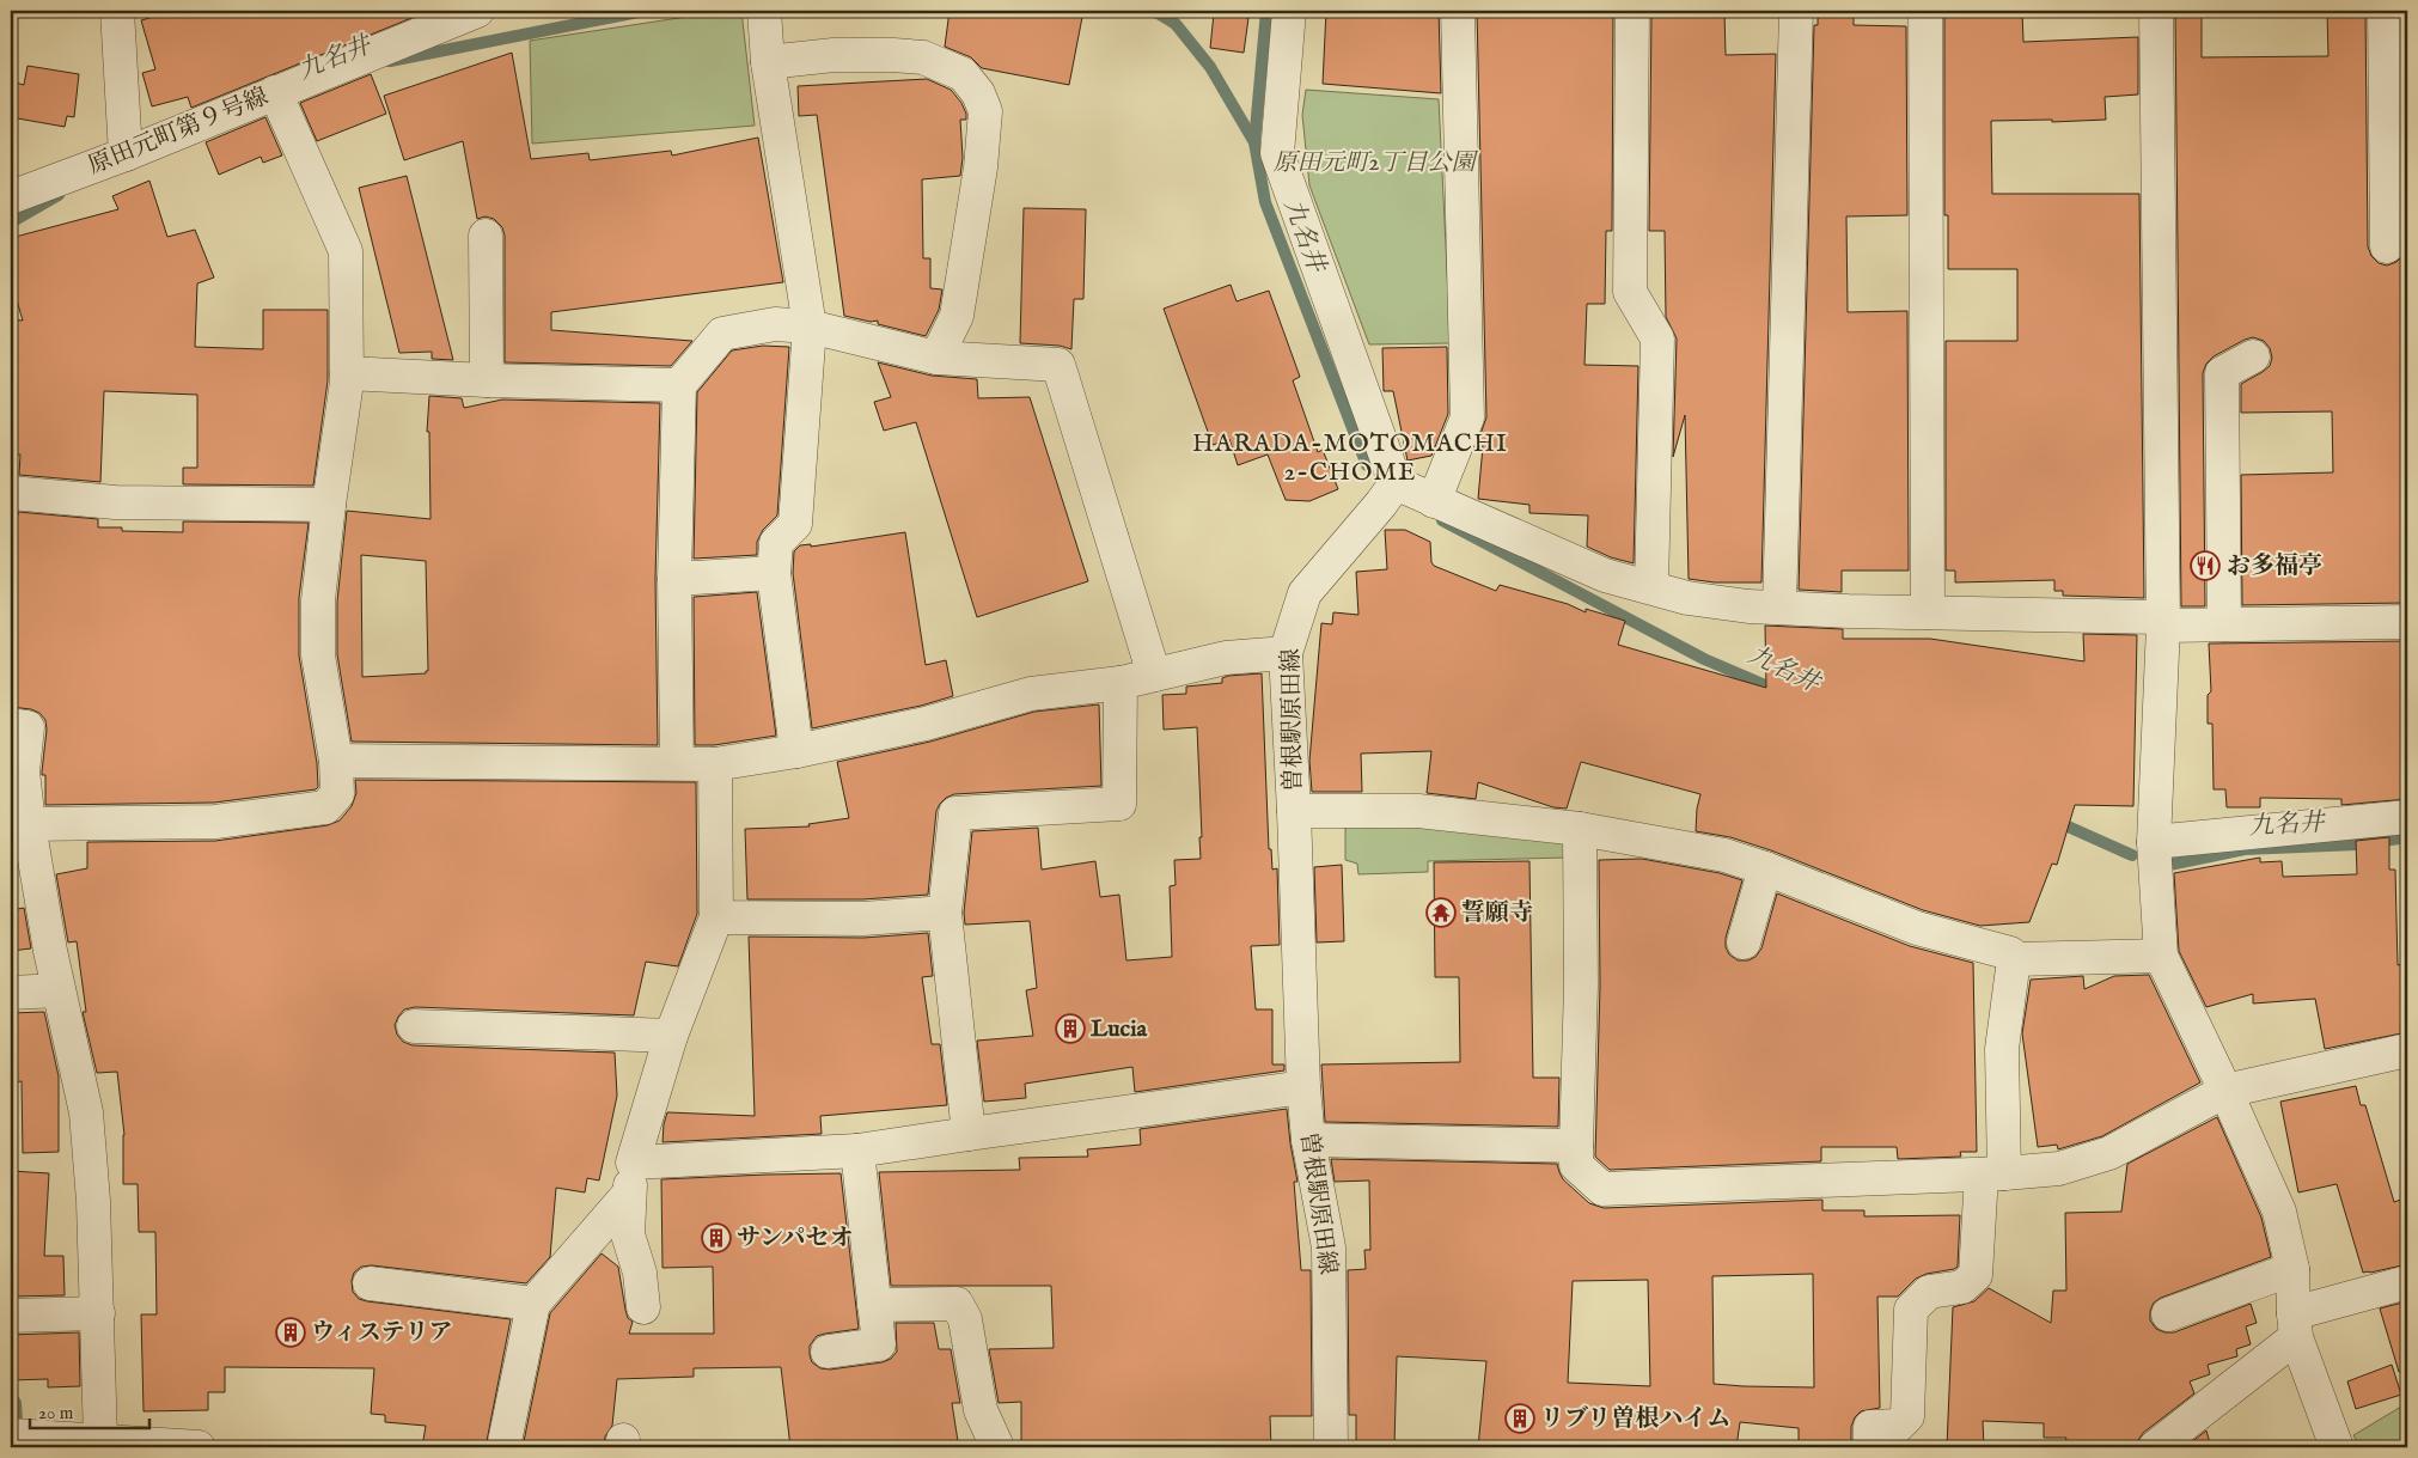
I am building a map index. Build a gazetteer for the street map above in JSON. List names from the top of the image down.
{
  "streets": {
    "street": ["原田元町第９号線", "曽根駅原田線"]
  },
  "districts": ["HARADA-MOTOMACHI 2-CHOME"],
  "water": ["九名井"],
  "parks": ["原田元町2丁目公園"],
  "places": {
    "restaurant": ["お多福亭"],
    "temple": ["誓願寺"],
    "building": [
      "Lucia",
      "サンパセオ",
      "ウィステリア",
      "リブリ曽根ハイム"
    ]
  },
  "scale_bar": "20 m"
}
